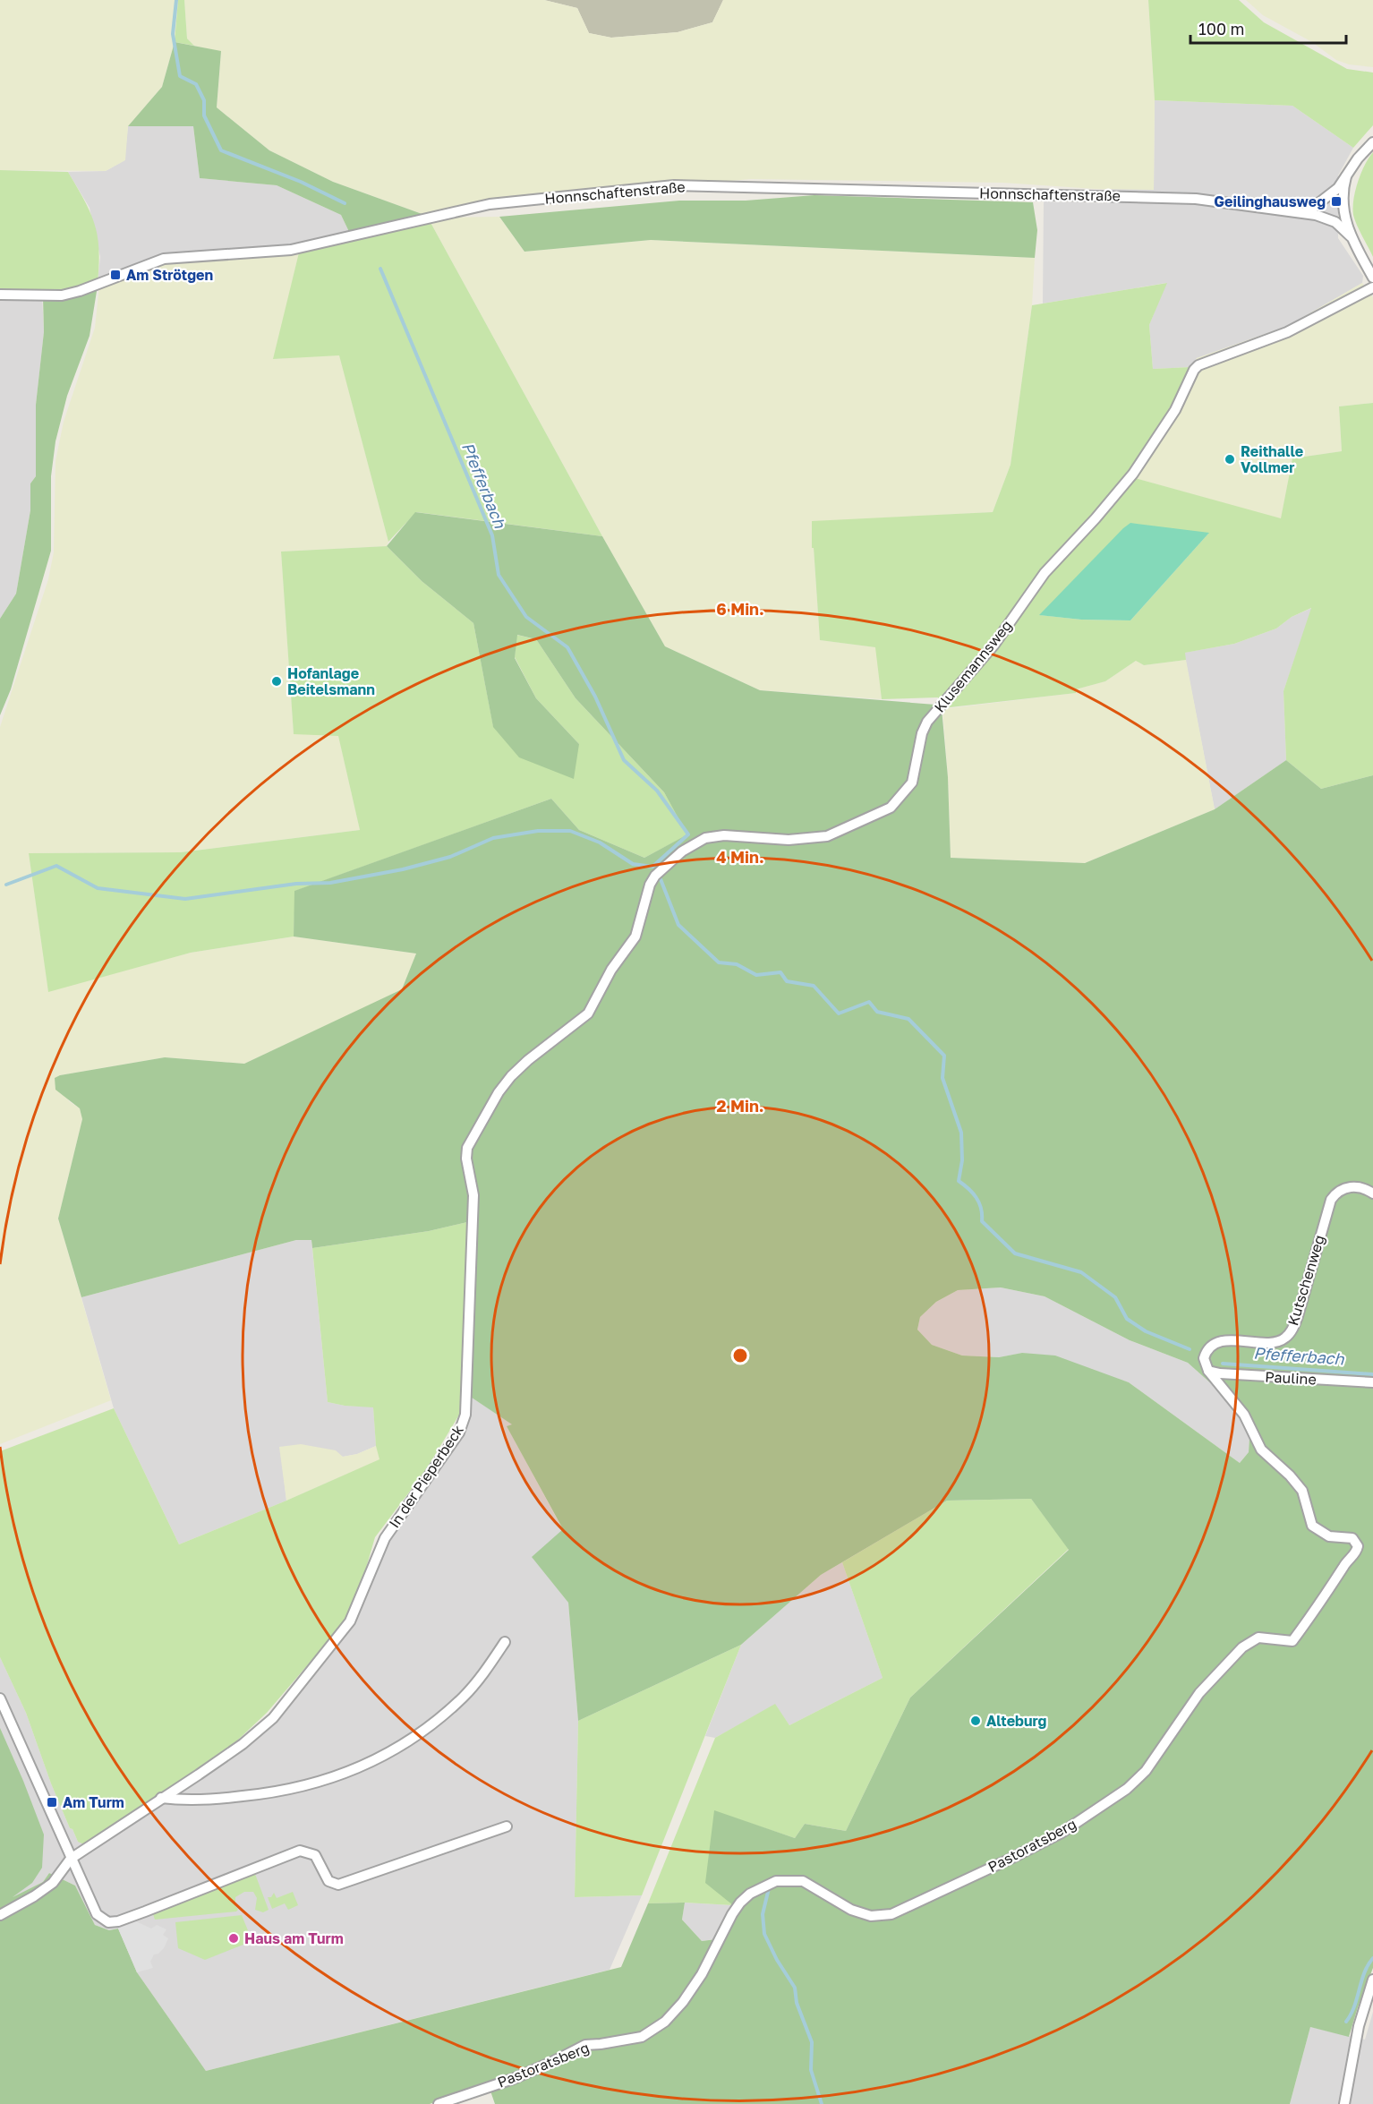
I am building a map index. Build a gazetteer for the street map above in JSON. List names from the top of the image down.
{
  "streets": {
    "street": [
      "Honnschaftenstraße",
      "Klusemannsweg",
      "Kutschenweg",
      "Pauline",
      "In der Pieperbeck",
      "Pastoratsberg"
    ]
  },
  "crossings": [
    ["Klusemannsweg", "In der Pieperbeck"],
    ["Kutschenweg", "Pauline"],
    ["Kutschenweg", "Pastoratsberg"],
    ["Pauline", "Pastoratsberg"]
  ],
  "water": ["Pfefferbach"],
  "places": {
    "transit": ["Geilinghausweg", "Am Strötgen", "Am Turm"],
    "other": [
      "Reithalle Vollmer",
      "Hofanlage Beitelsmann",
      "Alteburg",
      "Haus am Turm"
    ]
  },
  "scale_bar": "100 m",
  "rings": ["6 Min.", "4 Min.", "2 Min."]
}
